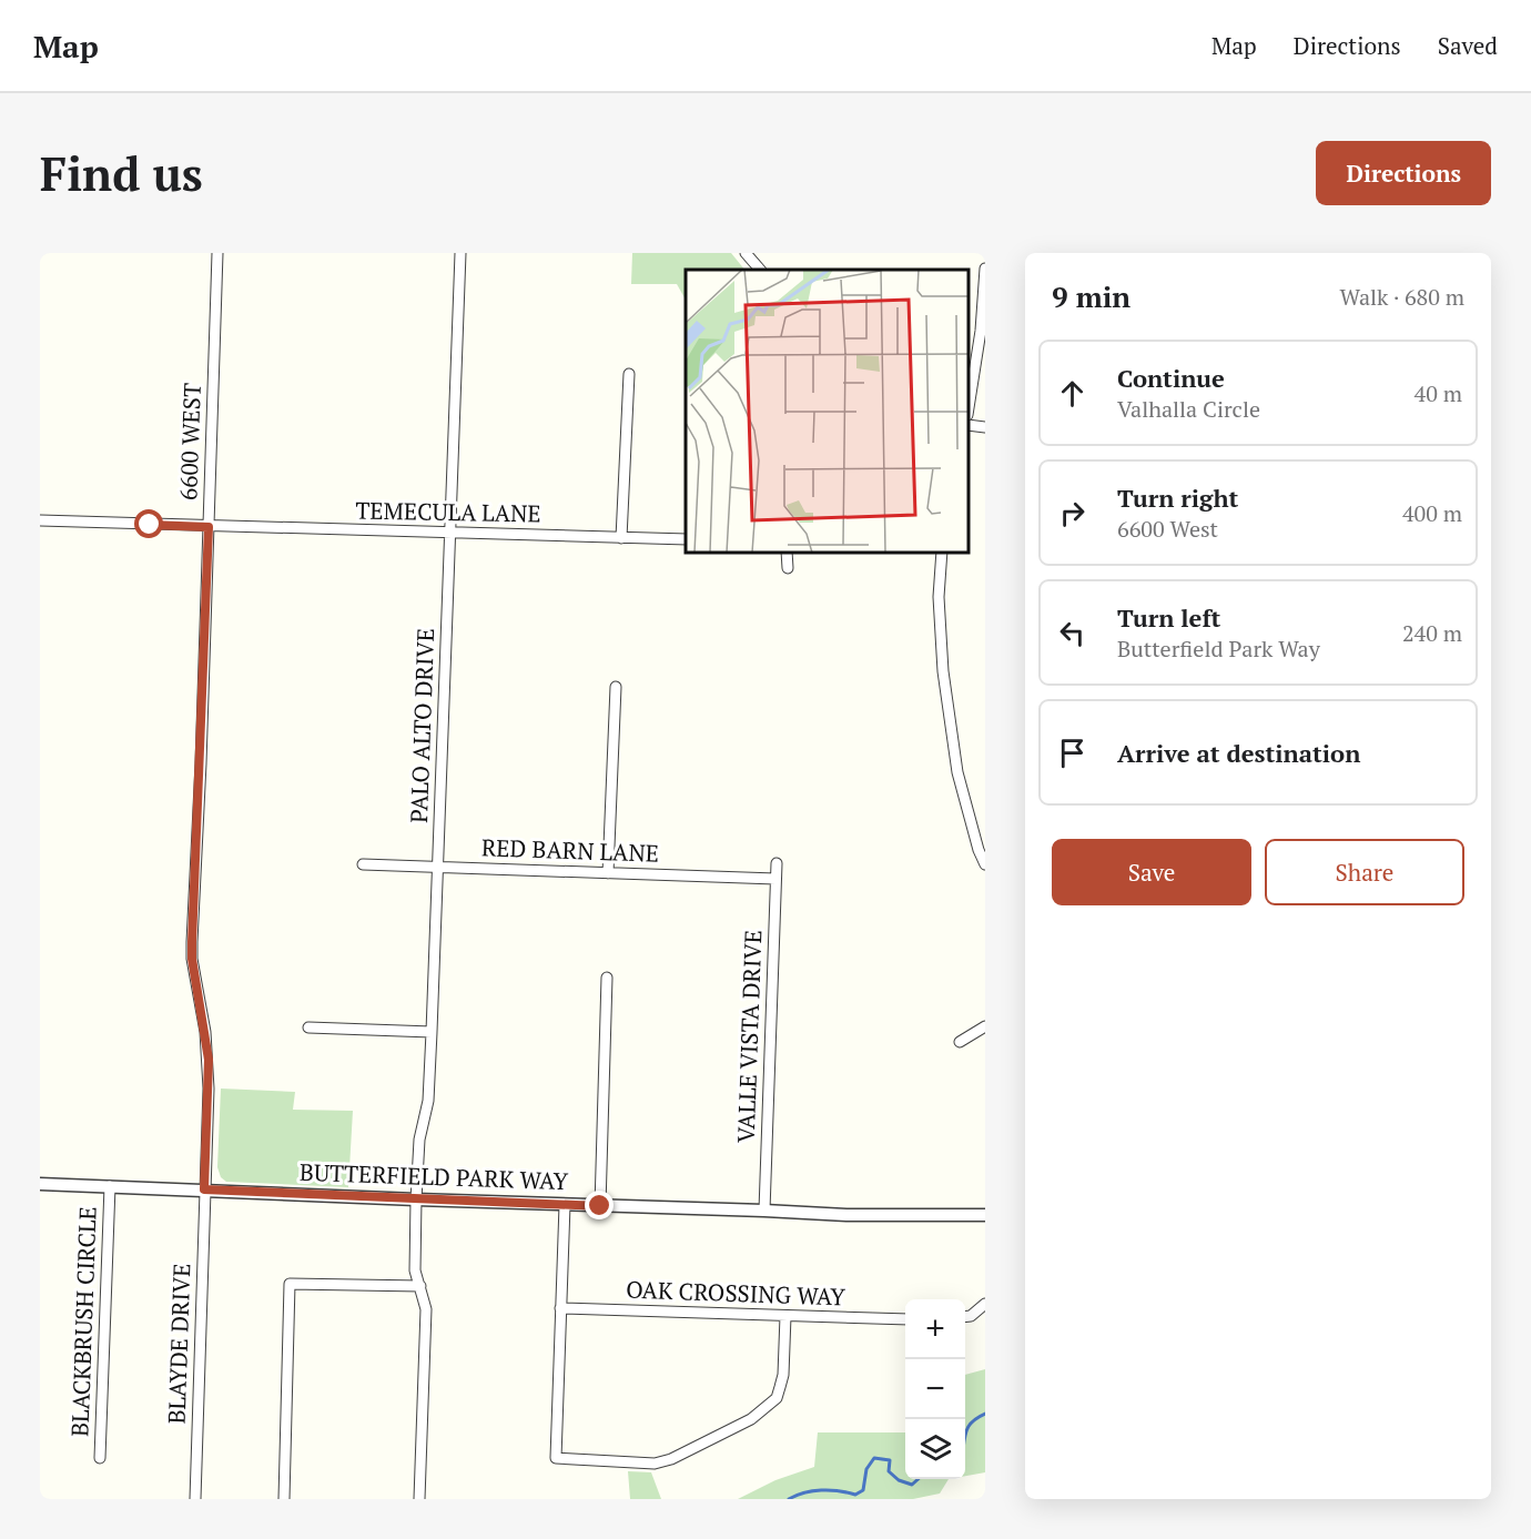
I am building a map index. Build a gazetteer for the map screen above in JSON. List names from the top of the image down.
{
  "streets": {
    "street": [
      "6600 WEST",
      "TEMECULA LANE",
      "PALO ALTO DRIVE",
      "RED BARN LANE",
      "VALLE VISTA DRIVE",
      "BUTTERFIELD PARK WAY",
      "OAK CROSSING WAY",
      "BLACKBRUSH CIRCLE",
      "BLAYDE DRIVE"
    ]
  },
  "crossings": [
    ["6600 WEST", "TEMECULA LANE"],
    ["6600 WEST", "BUTTERFIELD PARK WAY"],
    ["6600 WEST", "BLAYDE DRIVE"],
    ["TEMECULA LANE", "PALO ALTO DRIVE"],
    ["PALO ALTO DRIVE", "RED BARN LANE"],
    ["PALO ALTO DRIVE", "BUTTERFIELD PARK WAY"],
    ["RED BARN LANE", "VALLE VISTA DRIVE"],
    ["VALLE VISTA DRIVE", "BUTTERFIELD PARK WAY"],
    ["BUTTERFIELD PARK WAY", "BLACKBRUSH CIRCLE"],
    ["BUTTERFIELD PARK WAY", "BLAYDE DRIVE"]
  ],
  "page": {
    "header": "Map",
    "nav": ["Map", "Directions", "Saved"],
    "buttons": [
      "Directions",
      ["Save", "Share"]
    ],
    "title": "Find us",
    "heading": ["9 min", "Walk · 680 m"],
    "list": [
      ["Continue", "Valhalla Circle", "40 m"],
      ["Turn right", "6600 West", "400 m"],
      ["Turn left", "Butterfield Park Way", "240 m"],
      "Arrive at destination"
    ],
    "map_buttons": ["+", "−"]
  }
}
